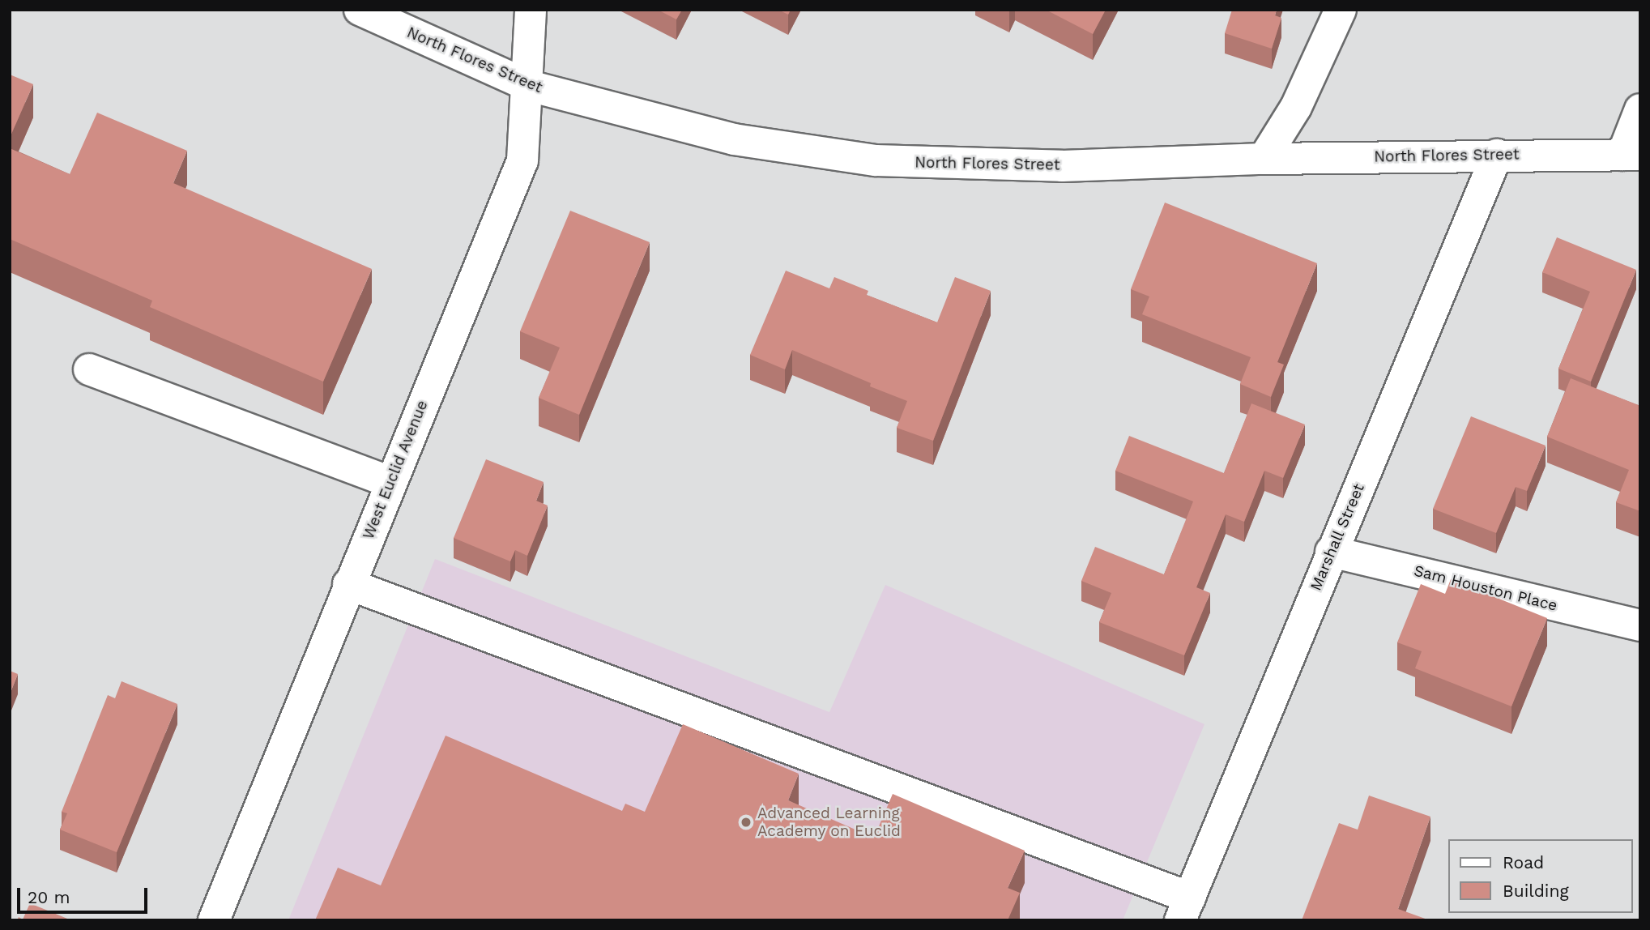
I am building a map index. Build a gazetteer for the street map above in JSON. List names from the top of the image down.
{
  "streets": {
    "street": [
      "North Flores Street",
      "West Euclid Avenue",
      "Marshall Street",
      "Sam Houston Place"
    ]
  },
  "crossings": [
    ["North Flores Street", "West Euclid Avenue"],
    ["North Flores Street", "Marshall Street"],
    ["Marshall Street", "Sam Houston Place"]
  ],
  "places": ["Advanced Learning Academy on Euclid"],
  "legend": ["Road", "Building"],
  "scale_bar": "20 m"
}
